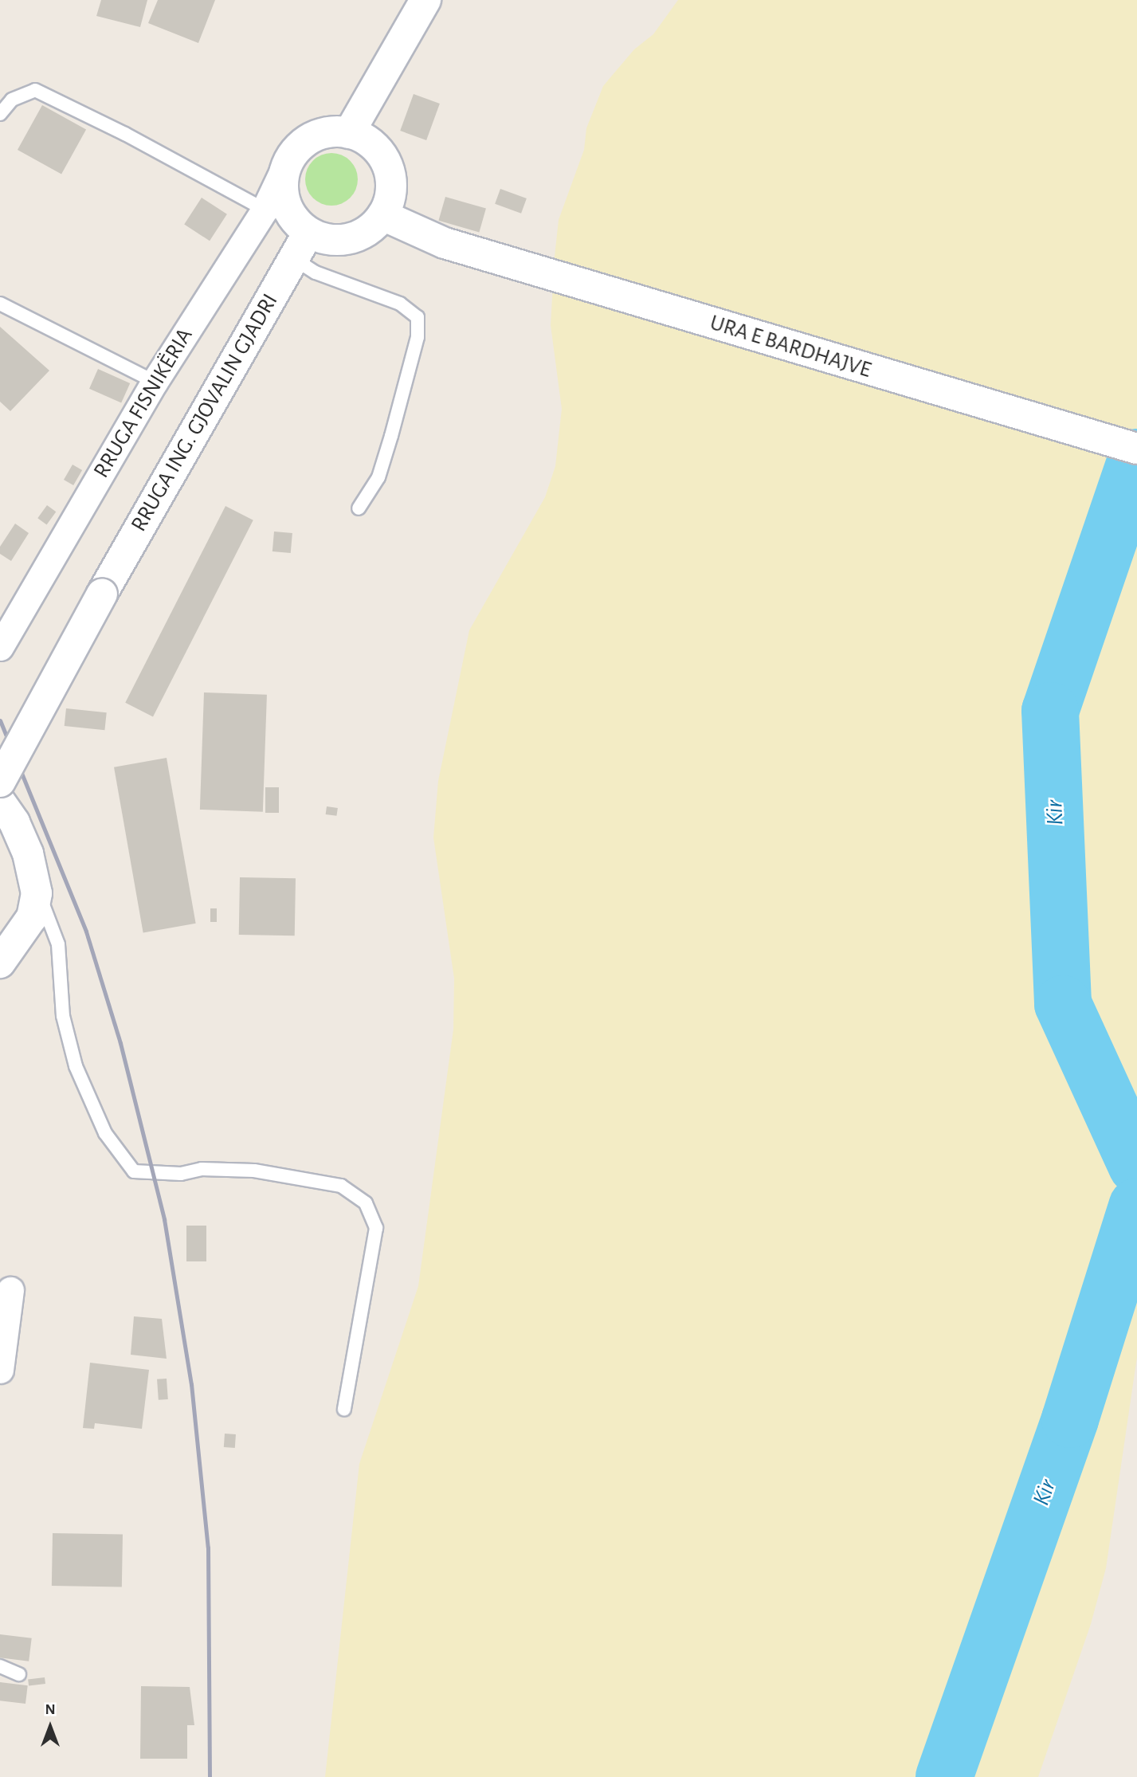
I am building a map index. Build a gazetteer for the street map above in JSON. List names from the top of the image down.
{
  "streets": {
    "main road": ["URA E BARDHAJVE", "RRUGA ING. GJOVALIN GJADRI"],
    "street": ["RRUGA FISNIKËRIA"]
  },
  "crossings": [
    ["URA E BARDHAJVE", "RRUGA FISNIKËRIA"],
    ["URA E BARDHAJVE", "RRUGA ING. GJOVALIN GJADRI"],
    ["RRUGA FISNIKËRIA", "RRUGA ING. GJOVALIN GJADRI"]
  ],
  "water": ["Kir"],
  "north": "top"
}
